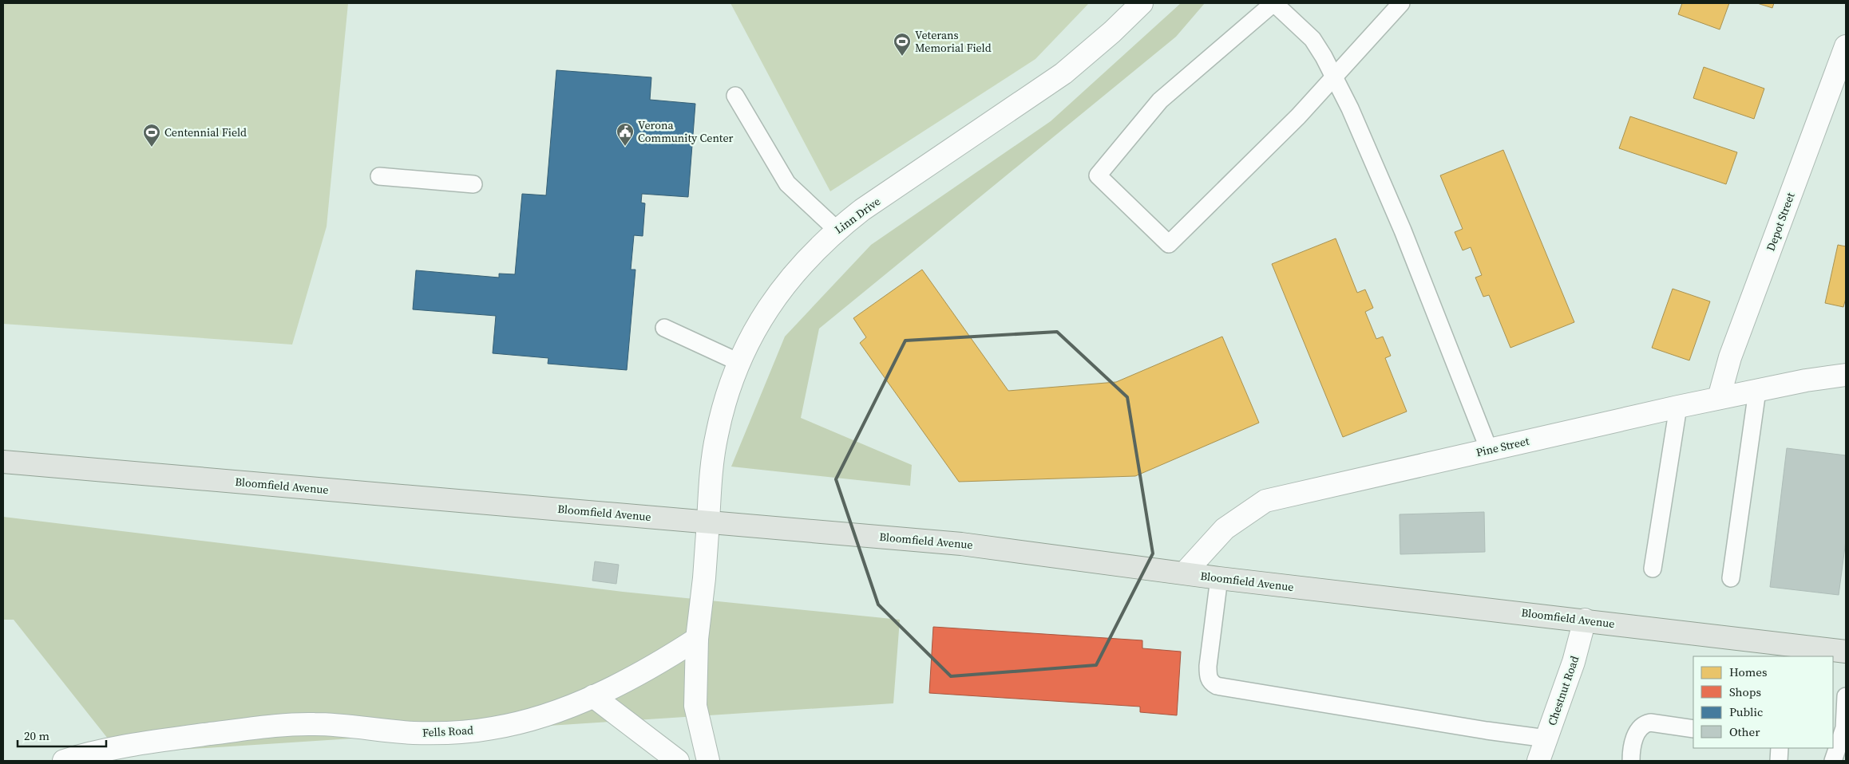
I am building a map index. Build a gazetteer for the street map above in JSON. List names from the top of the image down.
{
  "streets": {
    "main road": ["Bloomfield Avenue"],
    "street": [
      "Linn Drive",
      "Depot Street",
      "Pine Street",
      "Chestnut Road",
      "Fells Road"
    ]
  },
  "crossings": [
    ["Linn Drive", "Bloomfield Avenue"],
    ["Depot Street", "Pine Street"],
    ["Pine Street", "Bloomfield Avenue"],
    ["Bloomfield Avenue", "Chestnut Road"]
  ],
  "places": {
    "sports": ["Veterans Memorial Field", "Centennial Field"],
    "public building": ["Verona Community Center"]
  },
  "legend": [
    "Homes",
    "Shops",
    "Public",
    "Other"
  ],
  "scale_bar": "20 m"
}
